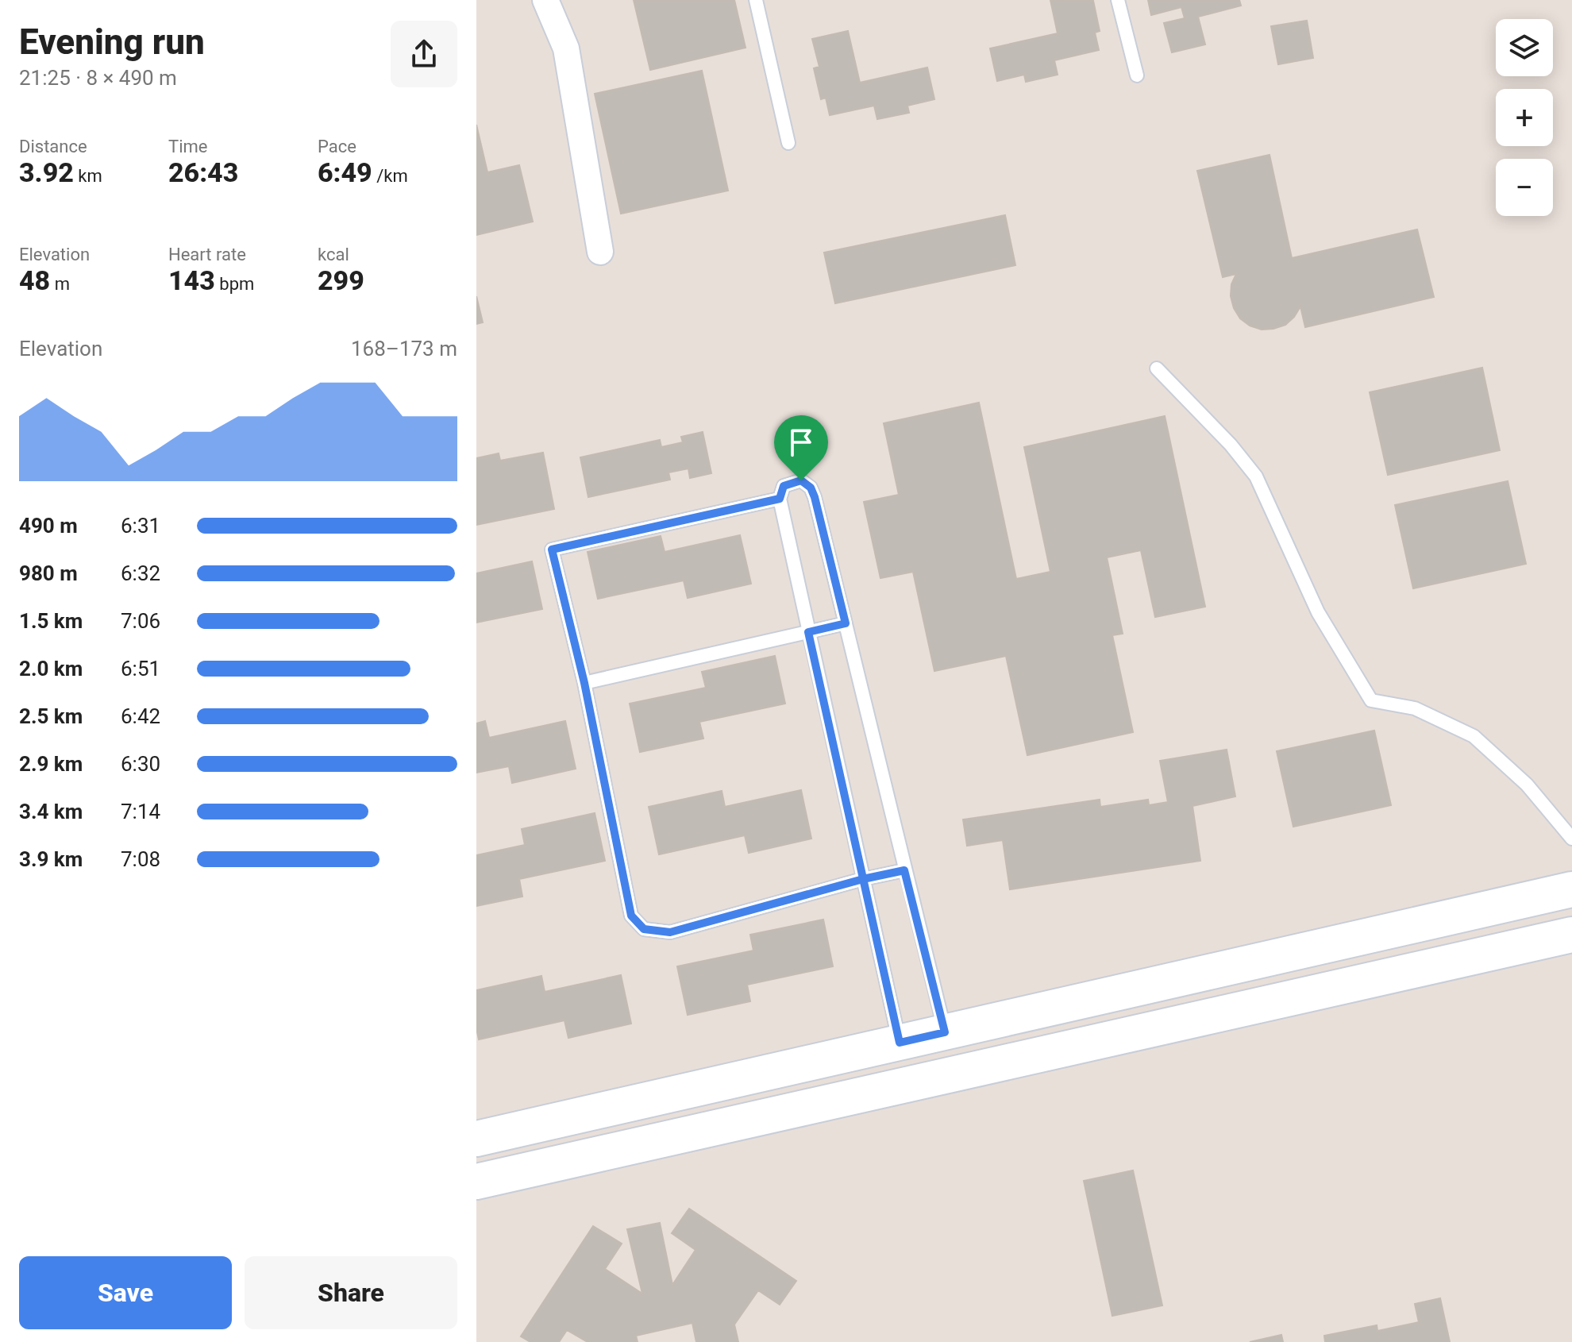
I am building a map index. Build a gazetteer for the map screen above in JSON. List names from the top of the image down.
{
  "page": {
    "heading": ["Evening run", "21:25 · 8 × 490 m"],
    "map_buttons": ["+", "−"],
    "stats": [
      ["Distance", "3.92 km"],
      ["Time", "26:43"],
      ["Pace", "6:49 /km"],
      ["Elevation", "48 m"],
      ["Heart rate", "143 bpm"],
      ["kcal", "299"]
    ],
    "chart": ["Elevation", "168–173 m"],
    "list": [
      {
        "name": "490 m",
        "note": "6:31"
      },
      {
        "name": "980 m",
        "note": "6:32"
      },
      {
        "name": "1.5 km",
        "note": "7:06"
      },
      {
        "name": "2.0 km",
        "note": "6:51"
      },
      {
        "name": "2.5 km",
        "note": "6:42"
      },
      {
        "name": "2.9 km",
        "note": "6:30"
      },
      {
        "name": "3.4 km",
        "note": "7:14"
      },
      {
        "name": "3.9 km",
        "note": "7:08"
      }
    ],
    "buttons": ["Save", "Share"]
  }
}
